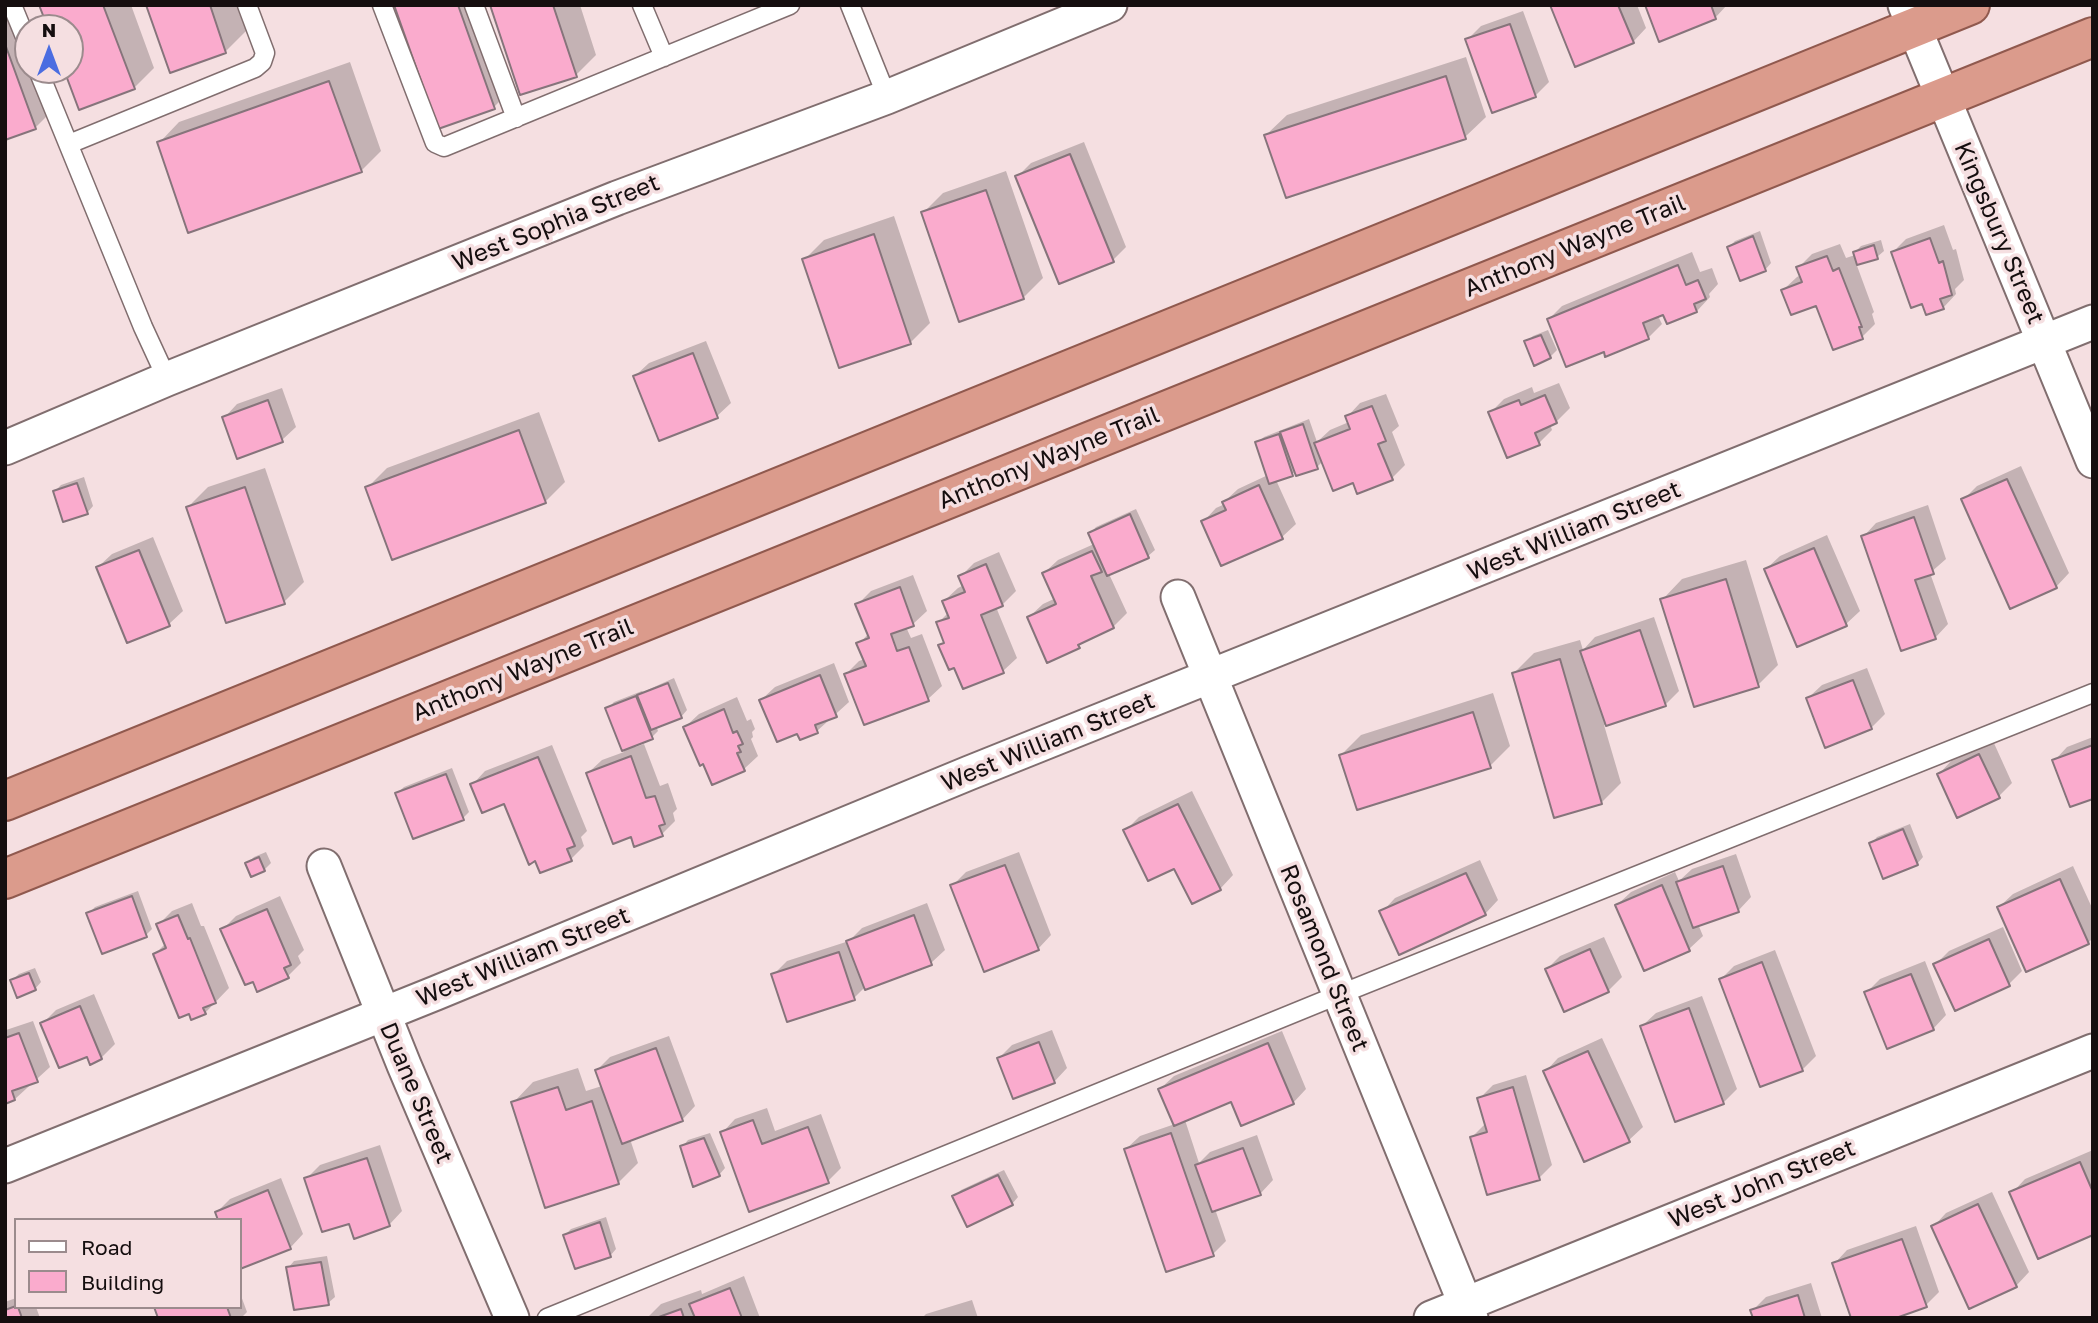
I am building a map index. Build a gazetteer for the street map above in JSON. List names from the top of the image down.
{
  "streets": {
    "highway": ["Anthony Wayne Trail"],
    "street": [
      "West Sophia Street",
      "Kingsbury Street",
      "West William Street",
      "Rosamond Street",
      "Duane Street",
      "West John Street"
    ]
  },
  "crossings": [
    ["Kingsbury Street", "Anthony Wayne Trail"],
    ["Kingsbury Street", "West William Street"],
    ["West William Street", "Rosamond Street"],
    ["West William Street", "Duane Street"],
    ["Rosamond Street", "West John Street"]
  ],
  "legend": ["Road", "Building"],
  "north": "top"
}
